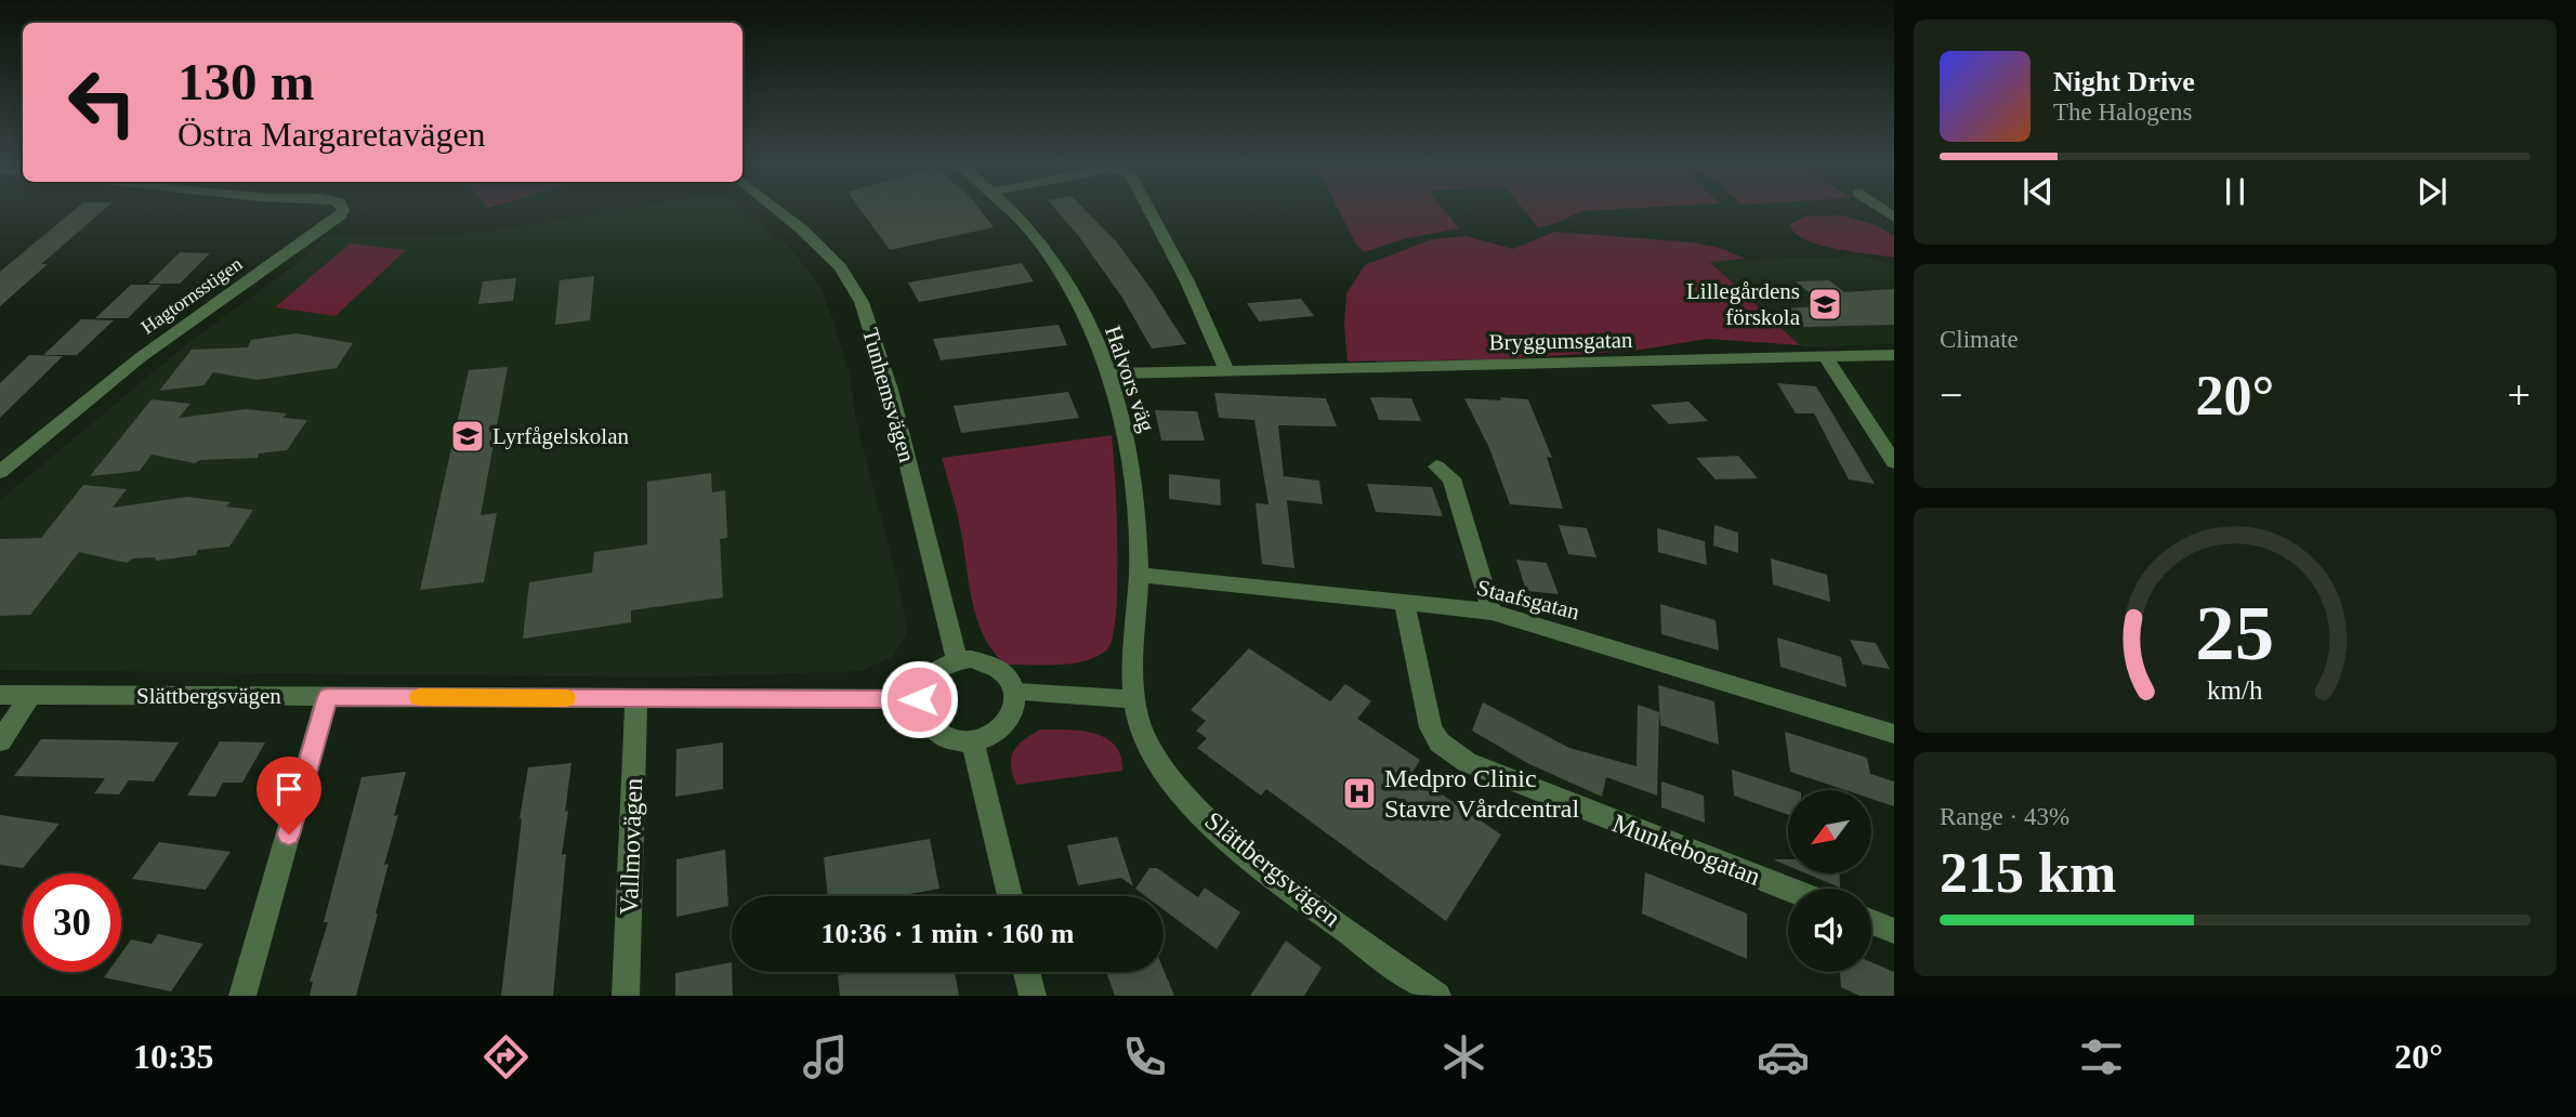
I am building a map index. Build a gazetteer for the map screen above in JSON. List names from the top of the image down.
{
  "streets": {
    "street": [
      "Hagtornsstigen",
      "Bryggumsgatan",
      "Halvors väg",
      "Tunhemsvägen",
      "Staafsgatan",
      "Slättbergsvägen",
      "Vallmovägen",
      "Munkebogatan"
    ]
  },
  "crossings": [
    ["Bryggumsgatan", "Halvors väg"],
    ["Halvors väg", "Staafsgatan"],
    ["Halvors väg", "Slättbergsvägen"],
    ["Tunhemsvägen", "Slättbergsvägen"],
    ["Staafsgatan", "Munkebogatan"],
    ["Slättbergsvägen", "Vallmovägen"]
  ],
  "places": {
    "school or university": ["Lillegårdens förskola", "Lyrfågelskolan"],
    "hospital": ["Medpro Clinic Stavre Vårdcentral"]
  },
  "north": "bottom left",
  "page": {
    "turn": ["130 m", "Östra Margaretavägen"],
    "song": ["Night Drive", "The Halogens"],
    "tile": [
      "Climate",
      ["Range · 43%", "215 km"]
    ],
    "heat": ["−", "20°", "+"],
    "limit": "30",
    "trip": "10:36 · 1 min · 160 m",
    "tabs": ["10:35", "20°"],
    "gauge": ["25", "km/h"]
  }
}
